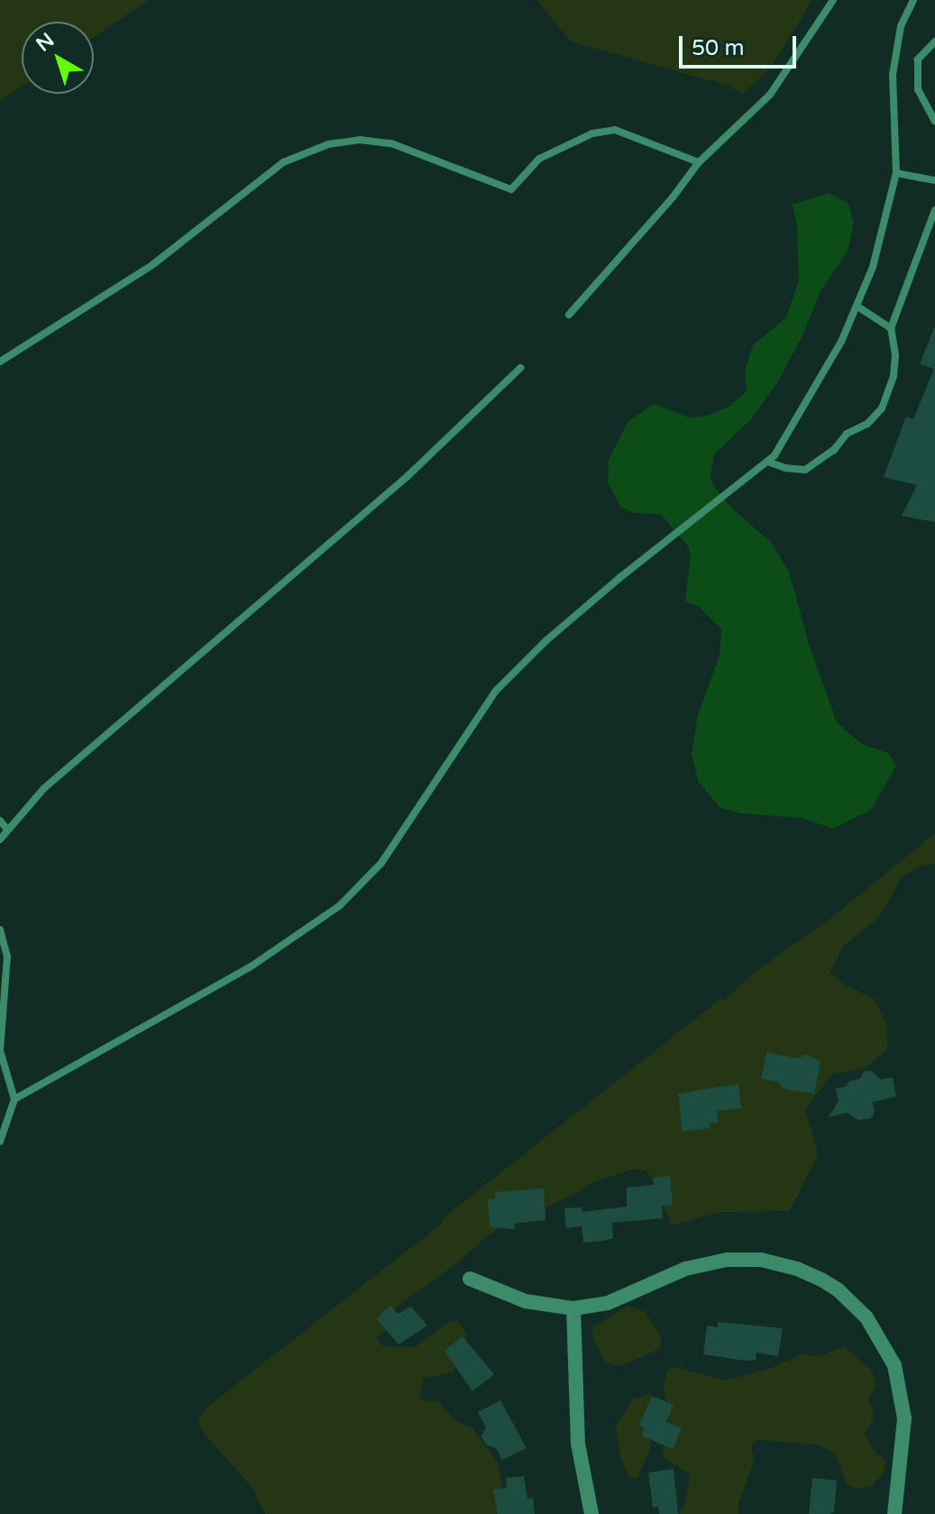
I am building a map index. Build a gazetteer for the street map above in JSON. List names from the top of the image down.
{
  "scale_bar": "50 m",
  "north": "top left"
}
